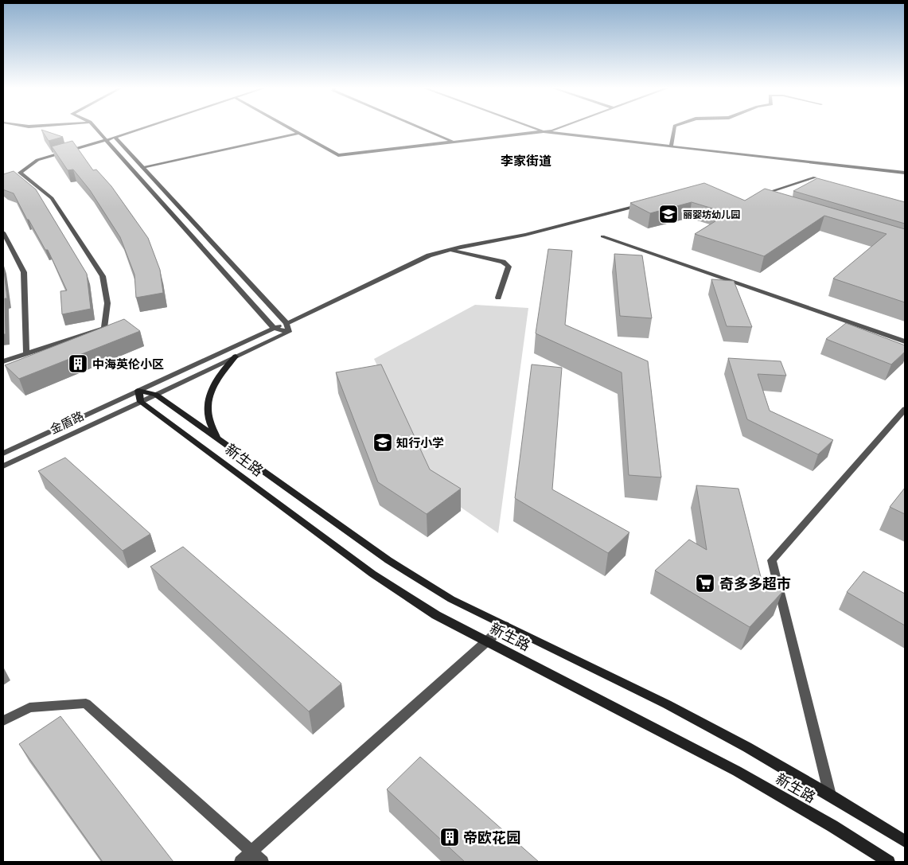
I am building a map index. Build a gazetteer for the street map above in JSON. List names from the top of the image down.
{
  "streets": {
    "main road": ["新生路"],
    "street": ["金盾路"]
  },
  "crossings": [
    ["金盾路", "新生路"]
  ],
  "districts": ["李家街道"],
  "places": {
    "school or university": ["丽婴坊幼儿园", "知行小学"],
    "building": ["中海英伦小区", "帝欧花园"],
    "supermarket": ["奇多多超市"]
  }
}
